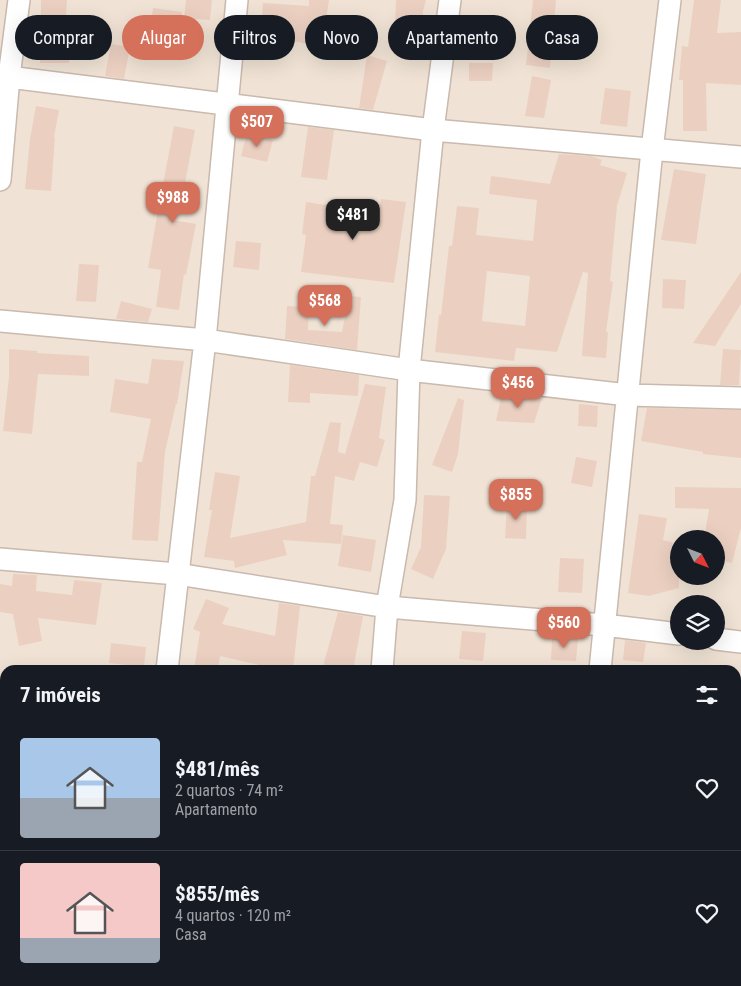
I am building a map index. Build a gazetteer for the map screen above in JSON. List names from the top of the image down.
{
  "north": "bottom right",
  "page": {
    "chip": [
      "Comprar",
      "Alugar",
      "Filtros",
      "Novo",
      "Apartamento",
      "Casa"
    ],
    "price": [
      "$507",
      "$988",
      "$481",
      "$568",
      "$456",
      "$855",
      "$560"
    ],
    "heading": "7 imóveis",
    "list": [
      {
        "name": "$481/mês",
        "note": "2 quartos · 74 m² · Apartamento"
      },
      {
        "name": "$855/mês",
        "note": "4 quartos · 120 m² · Casa"
      }
    ]
  }
}
